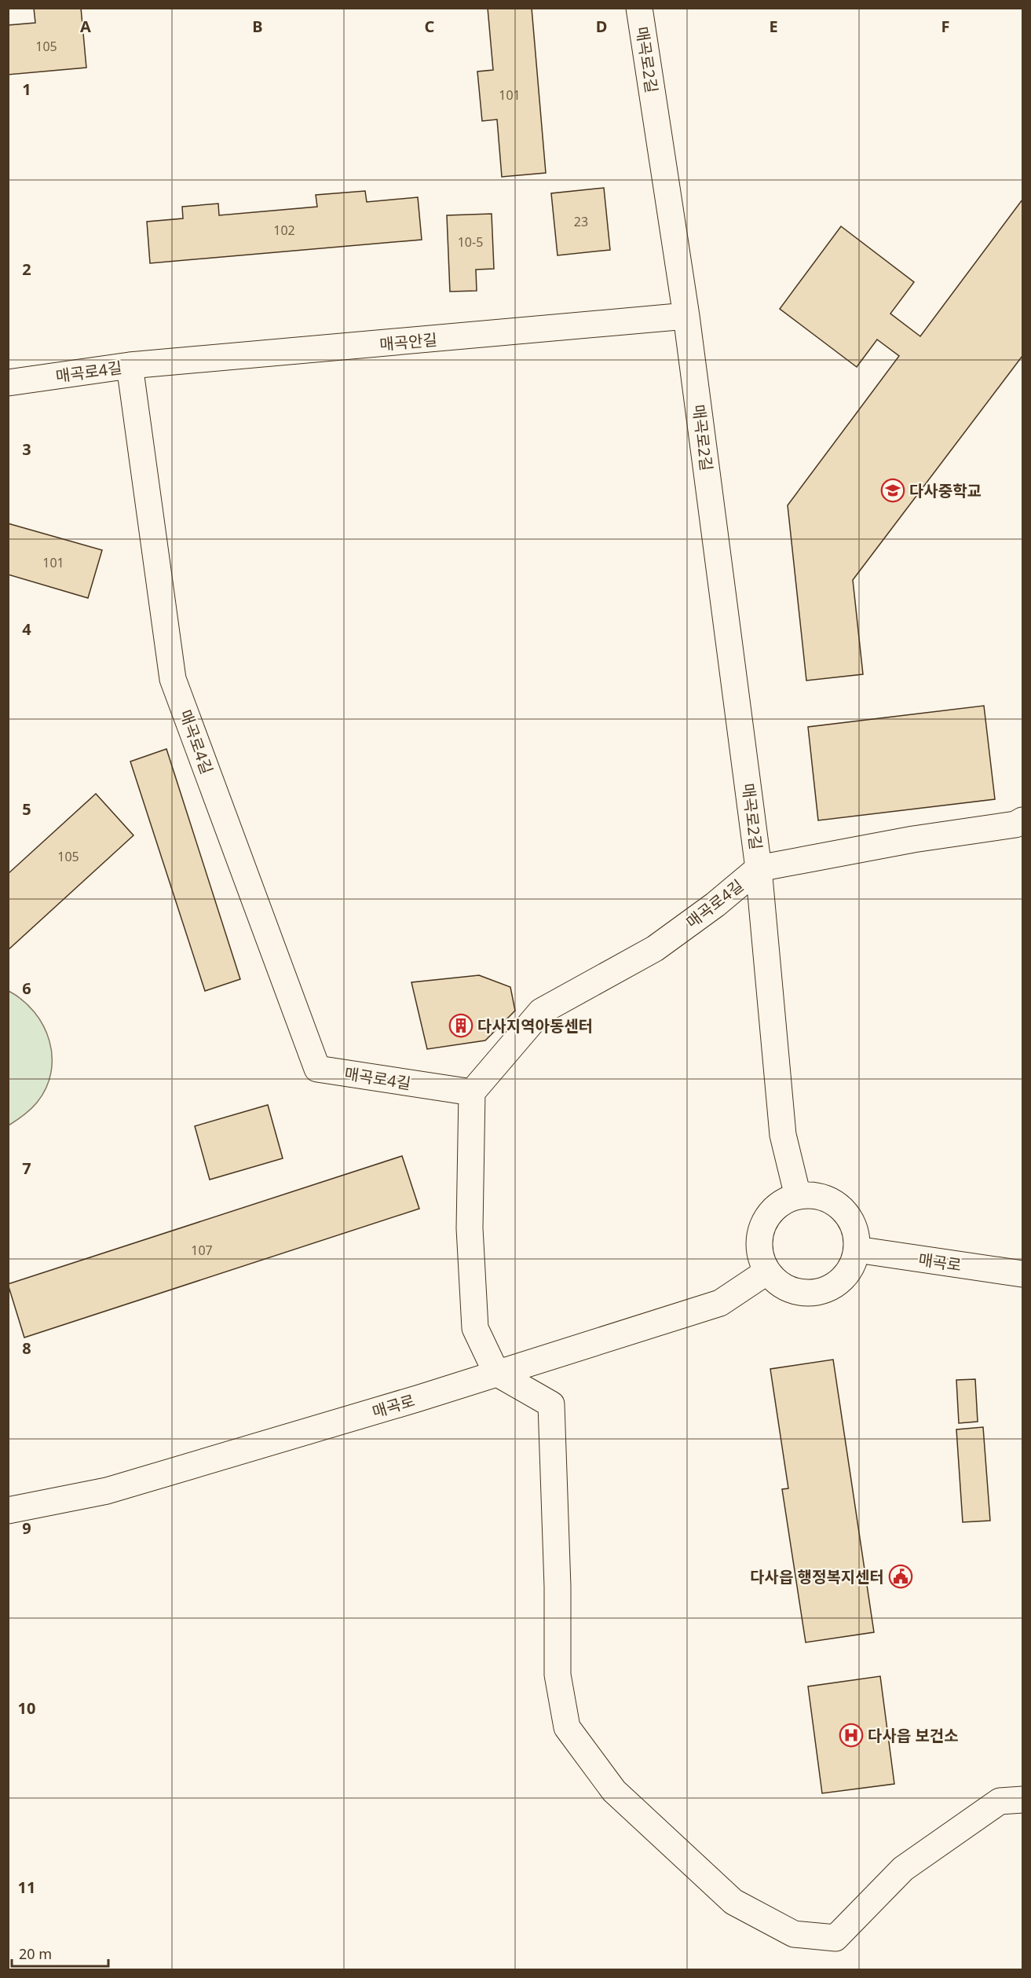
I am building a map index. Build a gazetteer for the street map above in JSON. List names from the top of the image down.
{
  "streets": {
    "street": [
      "매곡로2길",
      "매곡안길",
      "매곡로4길",
      "매곡로"
    ]
  },
  "crossings": [
    ["매곡로2길", "매곡안길"],
    ["매곡로2길", "매곡로4길"],
    ["매곡로2길", "매곡로"],
    ["매곡안길", "매곡로4길"]
  ],
  "places": {
    "school or university": ["다사중학교"],
    "building": ["다사지역아동센터"],
    "public building": ["다사읍 행정복지센터"],
    "hospital": ["다사읍 보건소"]
  },
  "house_numbers": [
    "105",
    "101",
    "23",
    "102",
    "10-5",
    "101",
    "105",
    "107"
  ],
  "scale_bar": "20 m",
  "grid": {
    "columns": [
      "A",
      "B",
      "C",
      "D",
      "E",
      "F"
    ],
    "rows": [
      "1",
      "2",
      "3",
      "4",
      "5",
      "6",
      "7",
      "8",
      "9",
      "10",
      "11"
    ]
  }
}
